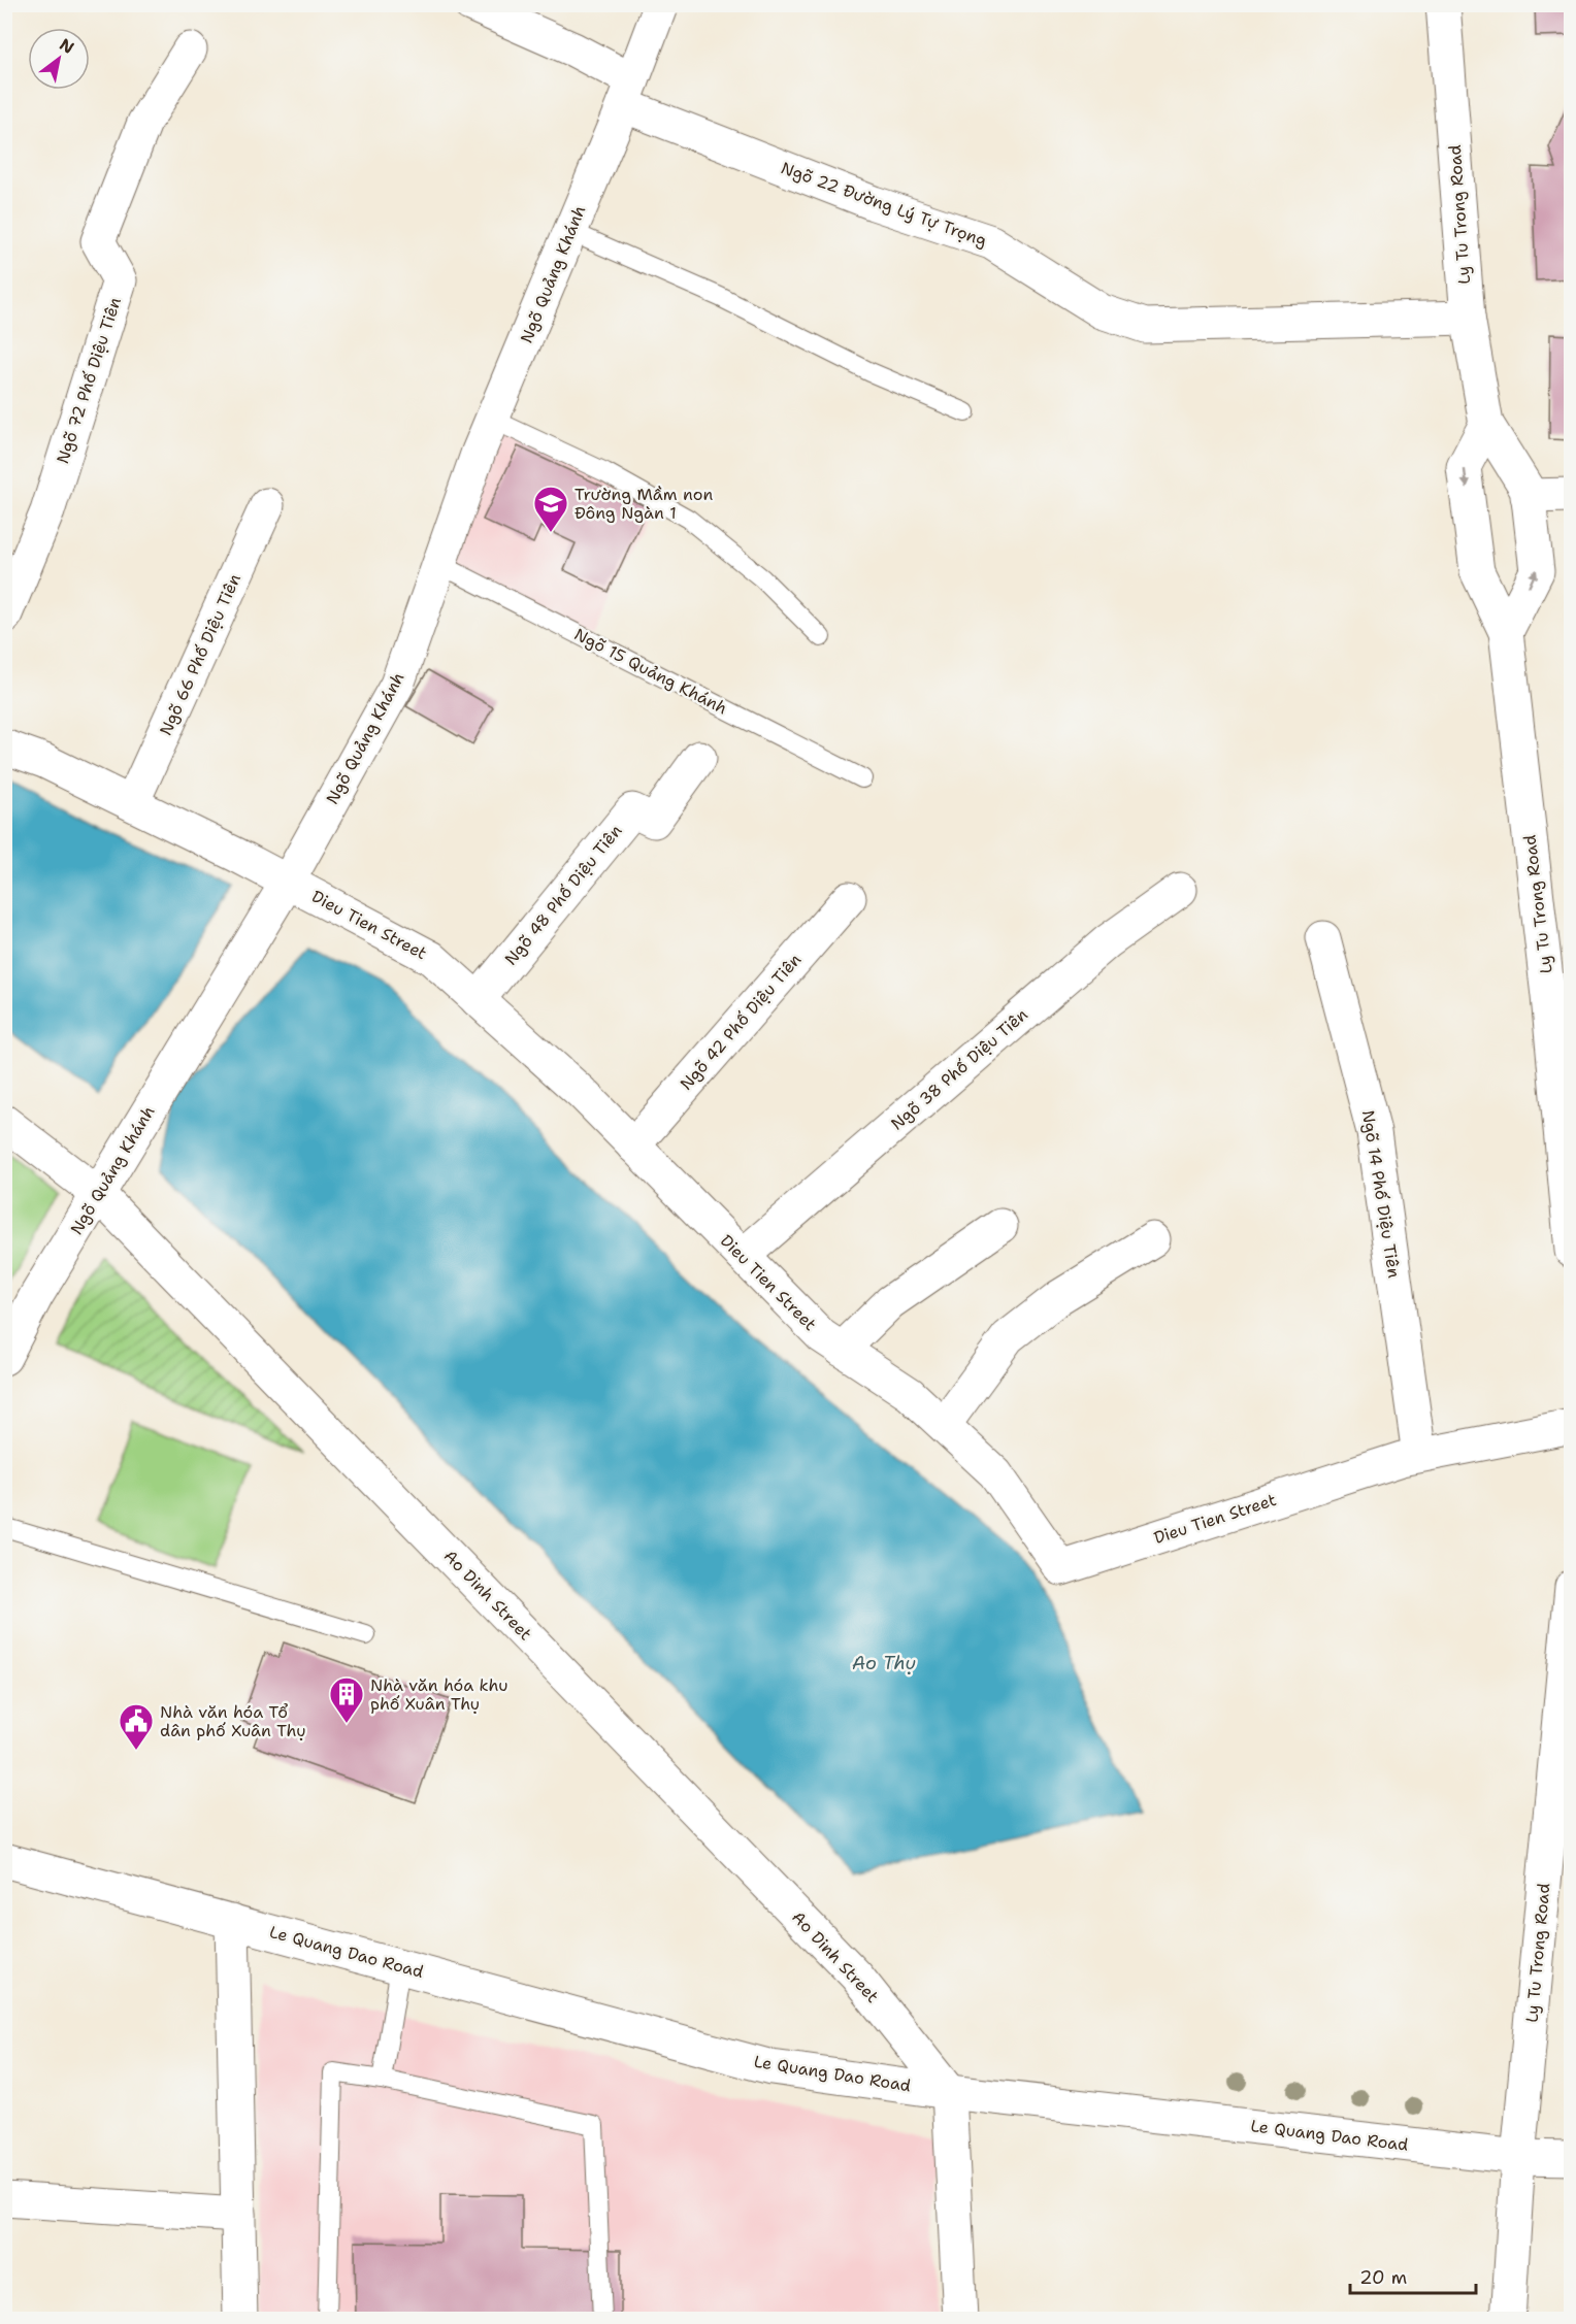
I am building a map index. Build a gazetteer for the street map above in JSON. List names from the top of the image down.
{
  "streets": {
    "street": [
      "Ngõ 22 Đường Lý Tự Trọng",
      "Ly Tu Trong Road",
      "Ngõ Quảng Khánh",
      "Ngõ 72 Phố Diệu Tiên",
      "Ngõ 66 Phố Diệu Tiên",
      "Ngõ 48 Phố Diệu Tiên",
      "Dieu Tien Street",
      "Ngõ 42 Phố Diệu Tiên",
      "Ngõ 38 Phố Diệu Tiên",
      "Ngõ 14 Phố Diệu Tiên",
      "Ao Dinh Street",
      "Le Quang Dao Road"
    ],
    "lane": ["Ngõ 15 Quảng Khánh"]
  },
  "crossings": [
    ["Ngõ 22 Đường Lý Tự Trọng", "Ly Tu Trong Road"],
    ["Ngõ 22 Đường Lý Tự Trọng", "Ngõ Quảng Khánh"],
    ["Ly Tu Trong Road", "Le Quang Dao Road"],
    ["Ngõ Quảng Khánh", "Ngõ 15 Quảng Khánh"],
    ["Ngõ Quảng Khánh", "Dieu Tien Street"],
    ["Ngõ Quảng Khánh", "Ao Dinh Street"],
    ["Ngõ 66 Phố Diệu Tiên", "Dieu Tien Street"],
    ["Ngõ 48 Phố Diệu Tiên", "Dieu Tien Street"],
    ["Dieu Tien Street", "Ngõ 42 Phố Diệu Tiên"],
    ["Dieu Tien Street", "Ngõ 38 Phố Diệu Tiên"],
    ["Dieu Tien Street", "Ngõ 14 Phố Diệu Tiên"],
    ["Ao Dinh Street", "Le Quang Dao Road"]
  ],
  "water": ["Ao Thụ"],
  "places": {
    "school or university": ["Trường Mầm non Đông Ngàn 1"],
    "building": ["Nhà văn hóa khu phố Xuân Thụ"],
    "public building": ["Nhà văn hóa Tổ dân phố Xuân Thụ"]
  },
  "scale_bar": "20 m",
  "north": "top right"
}
